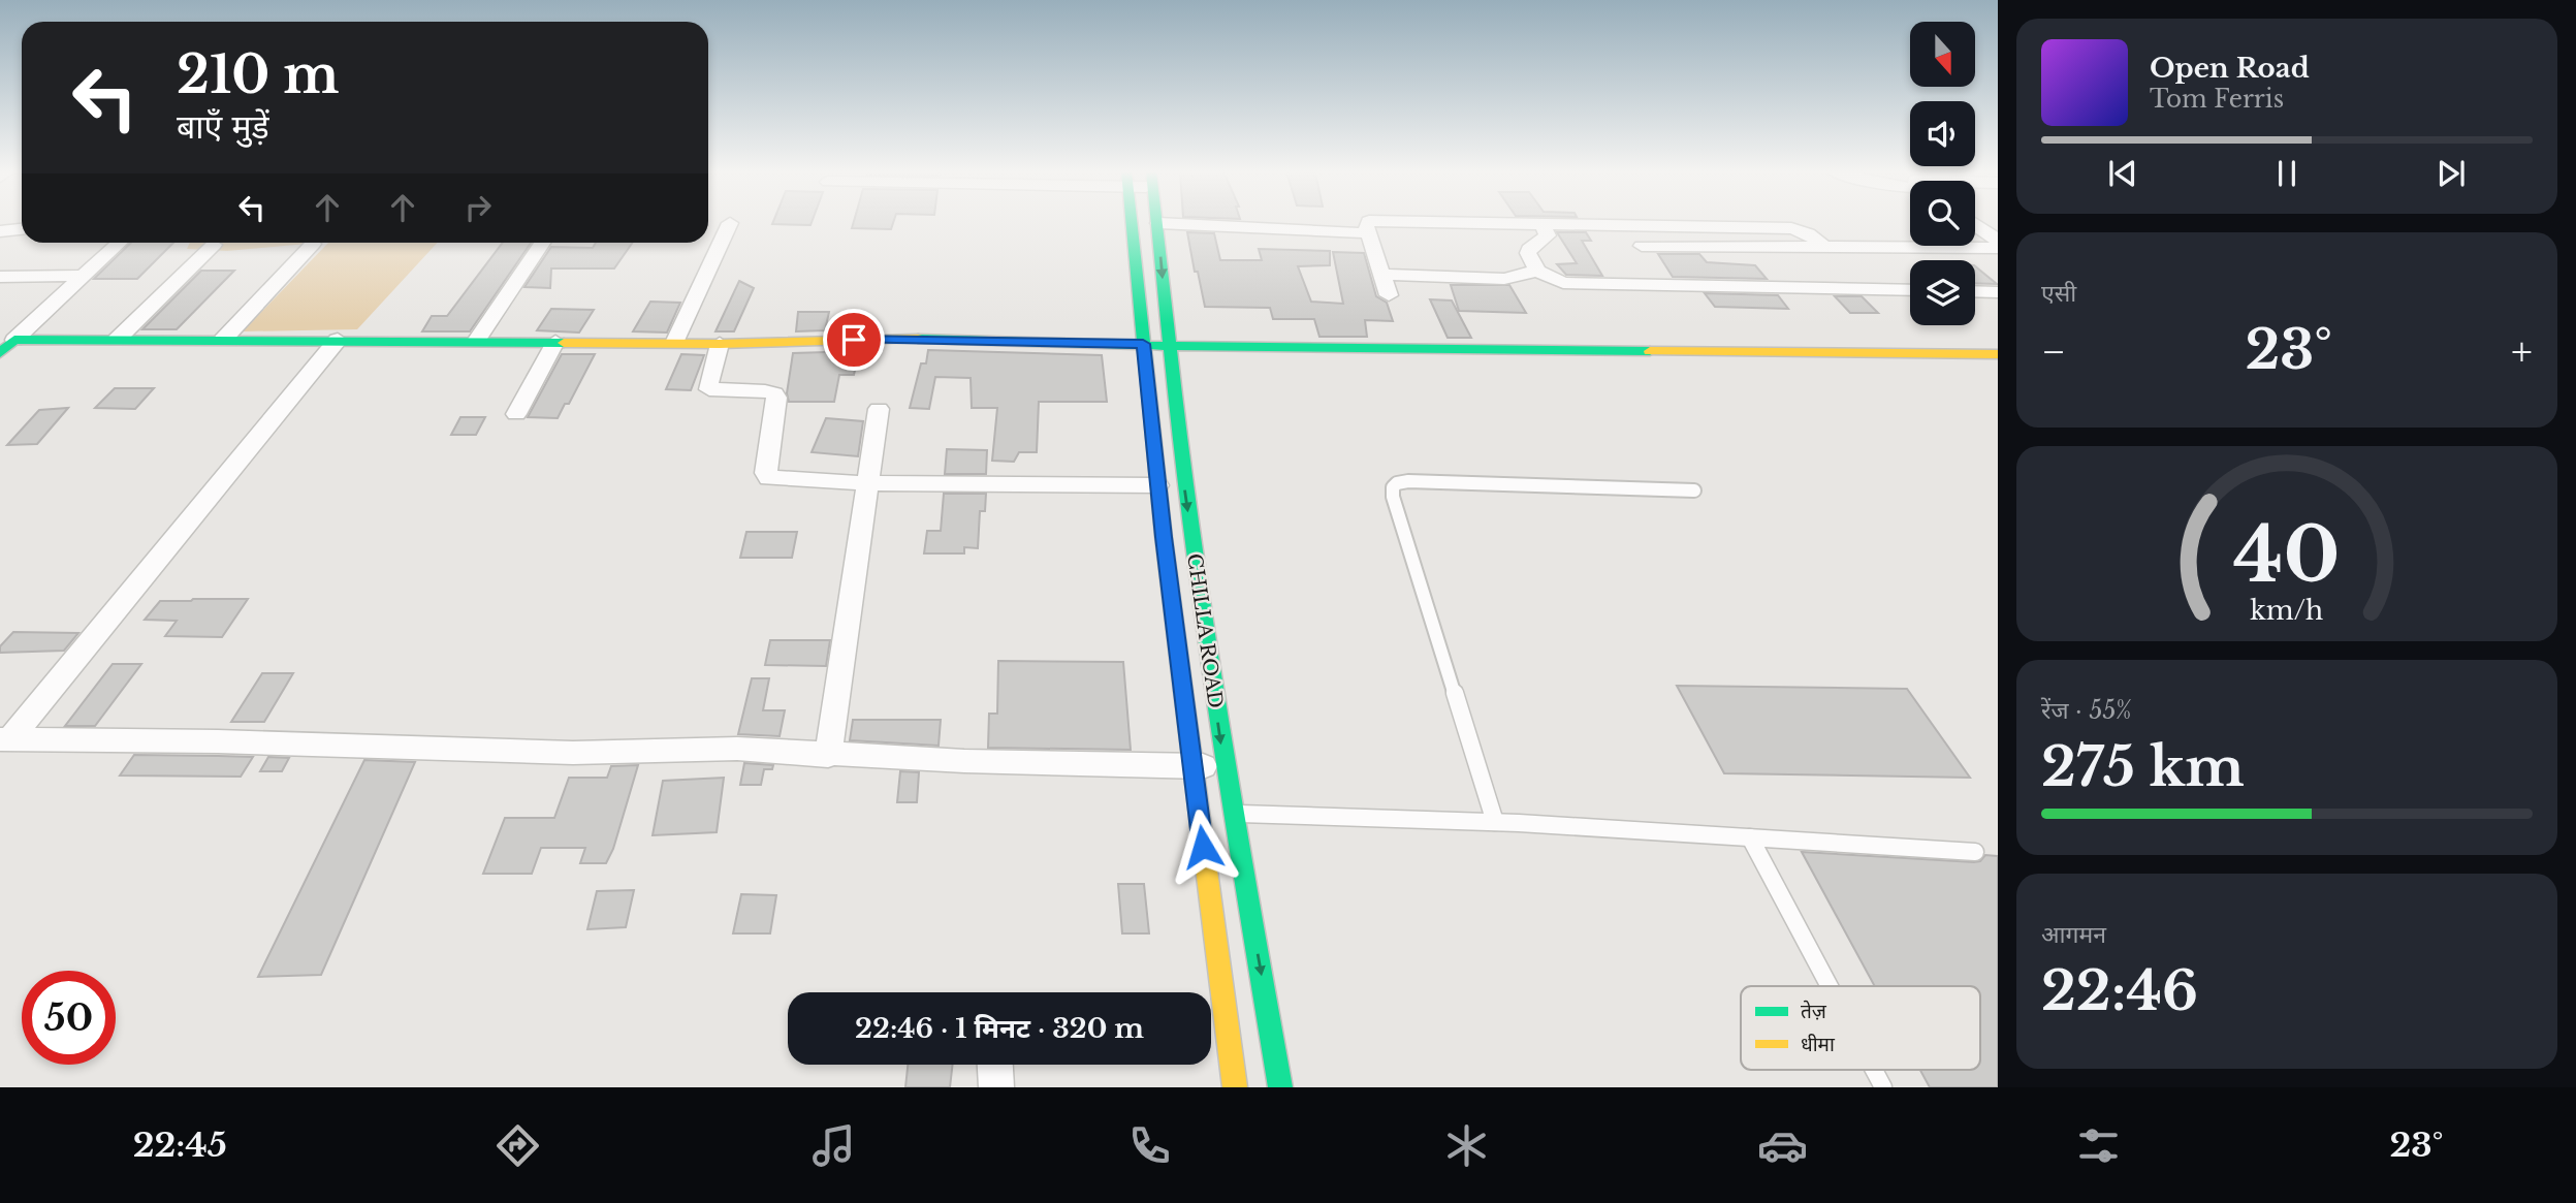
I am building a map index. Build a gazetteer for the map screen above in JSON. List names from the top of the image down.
{
  "streets": {
    "main road": ["CHILLA ROAD"]
  },
  "legend": ["तेज़", "धीमा"],
  "north": "bottom",
  "page": {
    "turn": ["210 m", "बाएँ मुड़ें"],
    "song": ["Open Road", "Tom Ferris"],
    "tile": [
      "एसी",
      ["रेंज · 55%", "275 km"],
      ["आगमन", "22:46"]
    ],
    "heat": ["−", "23°", "+"],
    "limit": "50",
    "trip": "22:46 · 1 मिनट · 320 m",
    "tabs": ["22:45", "23°"],
    "gauge": ["40", "km/h"]
  }
}
